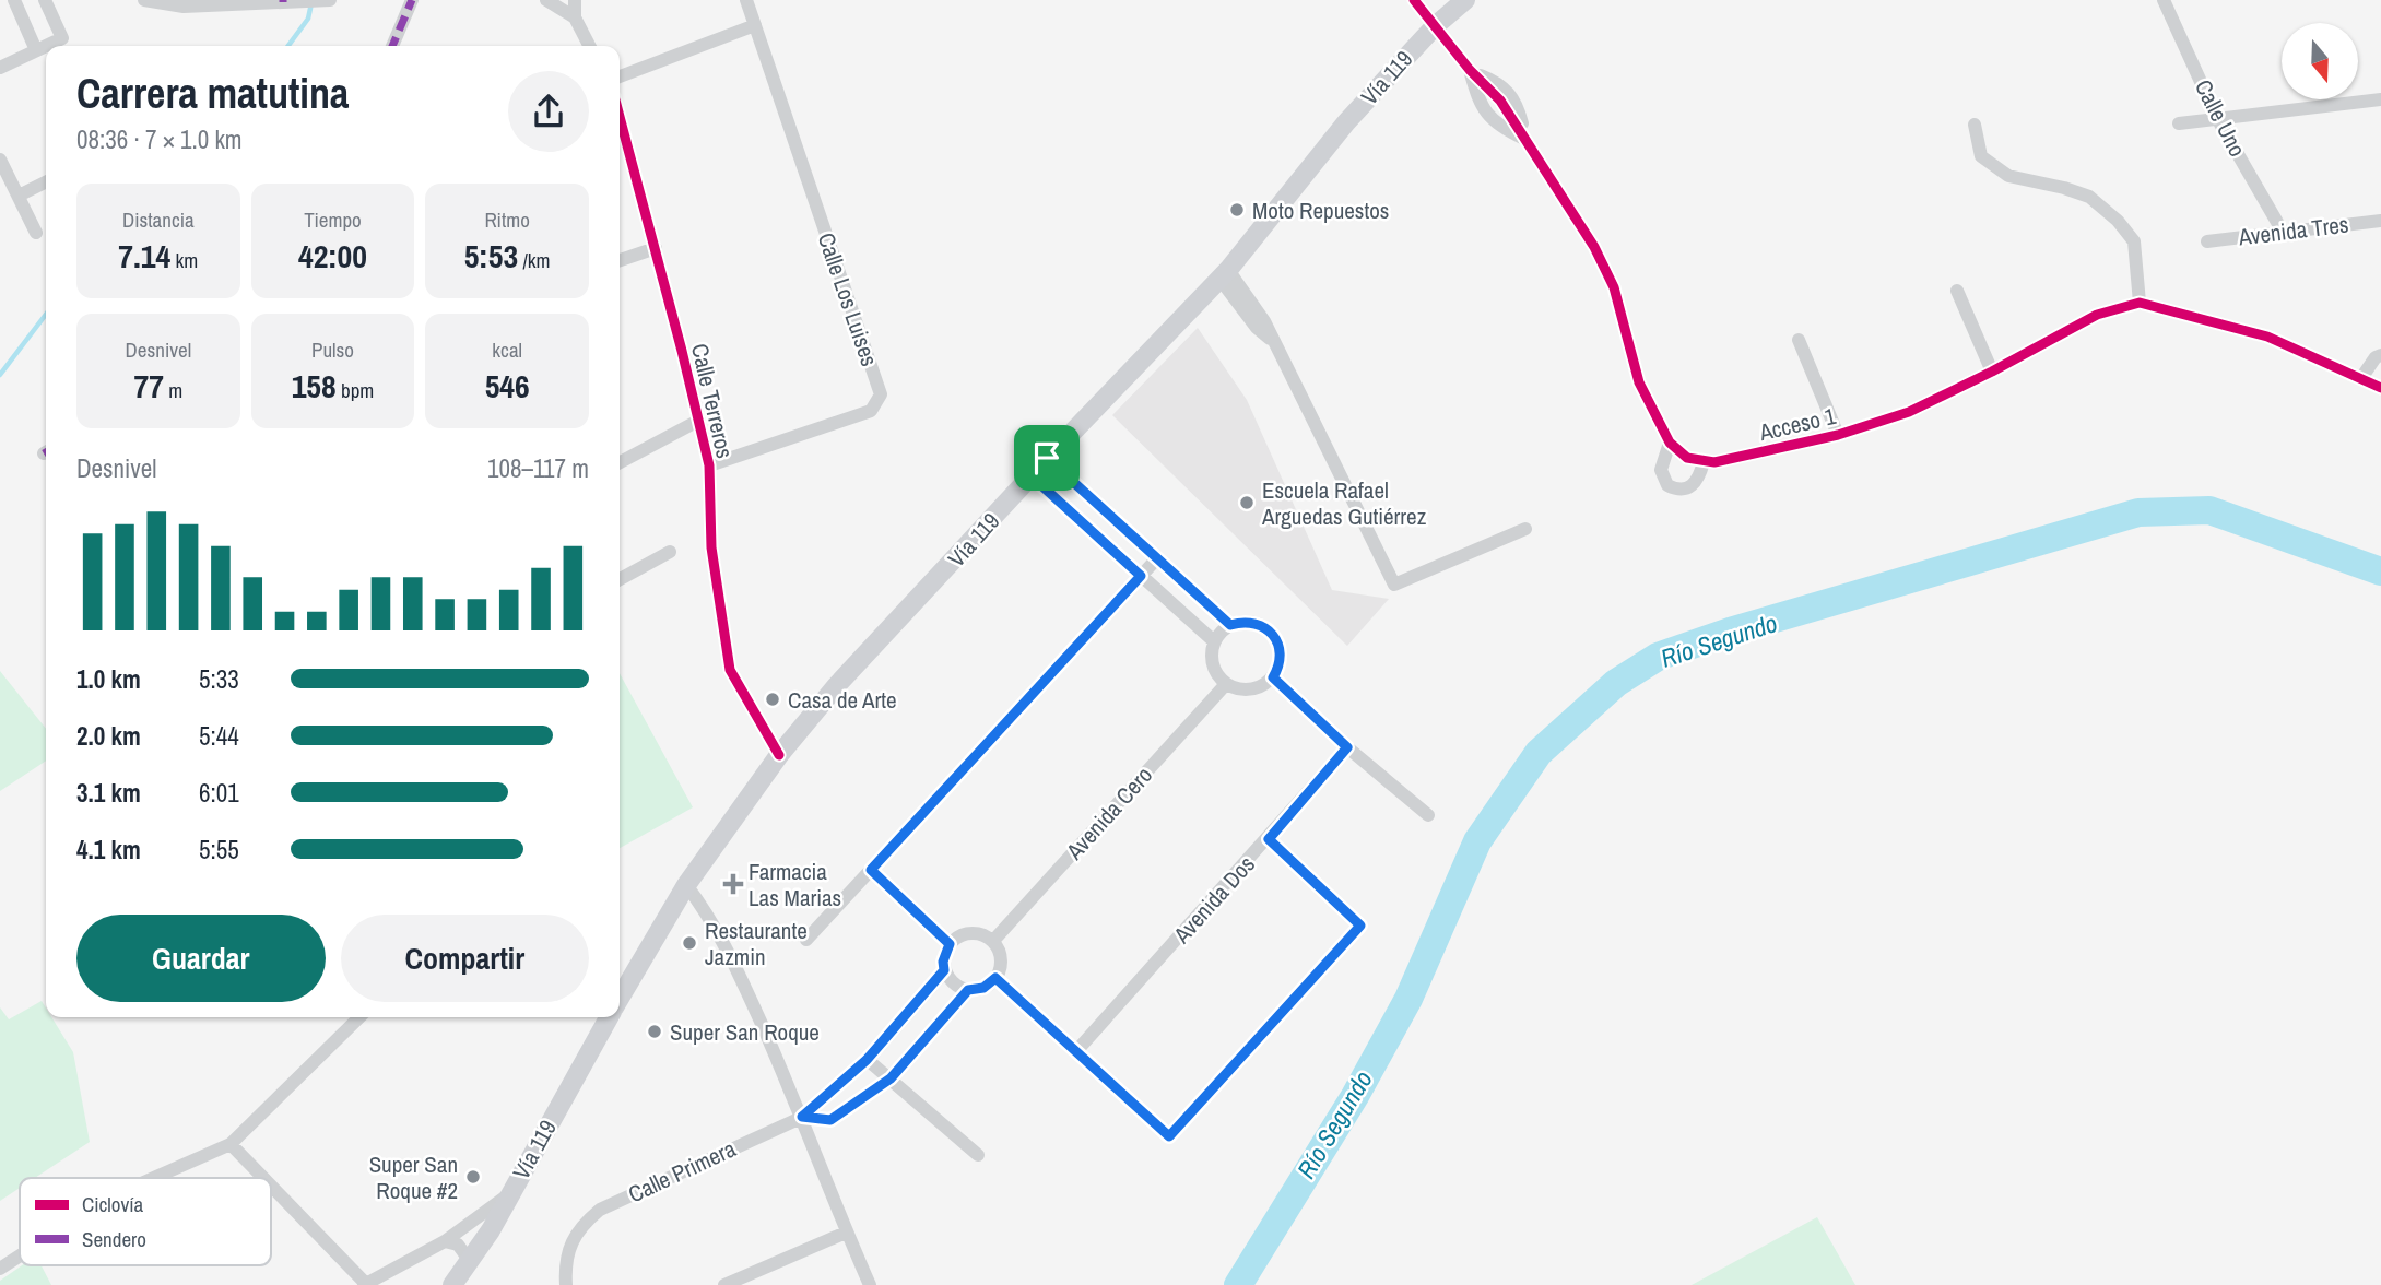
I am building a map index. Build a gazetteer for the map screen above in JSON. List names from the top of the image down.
{
  "streets": {
    "main road": ["Vía 119"],
    "street": [
      "Calle Uno",
      "Avenida Tres",
      "Calle Los Luises",
      "Calle Terreros",
      "Acceso 1",
      "Avenida Cero",
      "Avenida Dos",
      "Calle Primera"
    ]
  },
  "crossings": [
    ["Vía 119", "Calle Terreros"],
    ["Calle Uno", "Avenida Tres"],
    ["Calle Los Luises", "Calle Terreros"]
  ],
  "water": ["Río Segundo"],
  "places": {
    "other": [
      "Moto Repuestos",
      "Escuela Rafael Arguedas Gutiérrez",
      "Casa de Arte",
      "Restaurante Jazmin",
      "Super San Roque",
      "Super San Roque #2"
    ],
    "health": ["Farmacia Las Marias"]
  },
  "legend": ["Ciclovía", "Sendero"],
  "north": "bottom",
  "page": {
    "heading": ["Carrera matutina", "08:36 · 7 × 1.0 km"],
    "stats": [
      ["Distancia", "7.14 km"],
      ["Tiempo", "42:00"],
      ["Ritmo", "5:53 /km"],
      ["Desnivel", "77 m"],
      ["Pulso", "158 bpm"],
      ["kcal", "546"]
    ],
    "chart": ["Desnivel", "108–117 m"],
    "list": [
      {
        "name": "1.0 km",
        "note": "5:33"
      },
      {
        "name": "2.0 km",
        "note": "5:44"
      },
      {
        "name": "3.1 km",
        "note": "6:01"
      },
      {
        "name": "4.1 km",
        "note": "5:55"
      }
    ],
    "buttons": ["Guardar", "Compartir"]
  }
}
